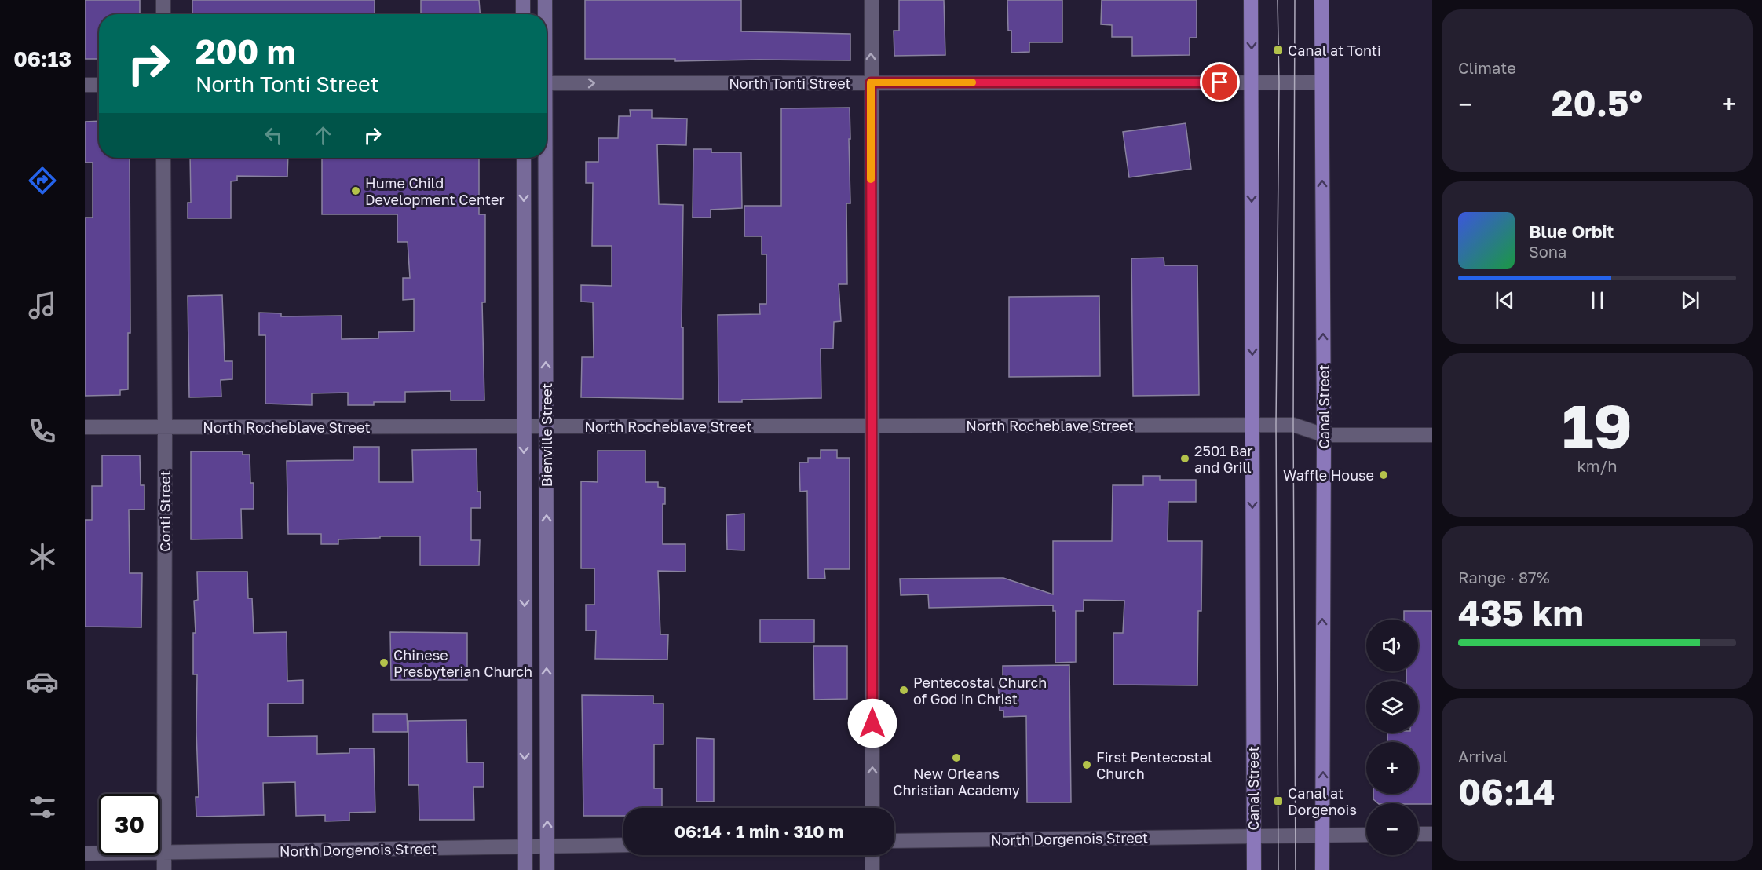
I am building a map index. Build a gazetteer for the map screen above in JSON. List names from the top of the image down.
{
  "streets": {
    "main road": ["Canal Street"],
    "street": [
      "North Tonti Street",
      "North Rocheblave Street",
      "Bienville Street",
      "Conti Street",
      "North Dorgenois Street"
    ]
  },
  "crossings": [
    ["North Tonti Street", "Canal Street"],
    ["Canal Street", "North Rocheblave Street"],
    ["Canal Street", "North Dorgenois Street"],
    ["North Rocheblave Street", "Bienville Street"],
    ["North Rocheblave Street", "Conti Street"],
    ["Bienville Street", "North Dorgenois Street"],
    ["Conti Street", "North Dorgenois Street"]
  ],
  "one_way": ["North Tonti Street"],
  "places": {
    "transit": ["Canal at Tonti", "Canal at Dorgenois"],
    "other": [
      "Hume Child Development Center",
      "2501 Bar and Grill",
      "Waffle House",
      "Chinese Presbyterian Church",
      "Pentecostal Church of God in Christ",
      "New Orleans Christian Academy",
      "First Pentecostal Church"
    ]
  },
  "page": {
    "tabs": "06:13",
    "tile": [
      "Climate",
      ["19", "km/h"],
      ["Range · 87%", "435 km"],
      ["Arrival", "06:14"]
    ],
    "turn": ["200 m", "North Tonti Street"],
    "heat": ["−", "20.5°", "+"],
    "song": ["Blue Orbit", "Sona"],
    "map_buttons": ["+", "−"],
    "limit": "30",
    "trip": "06:14 · 1 min · 310 m"
  }
}
